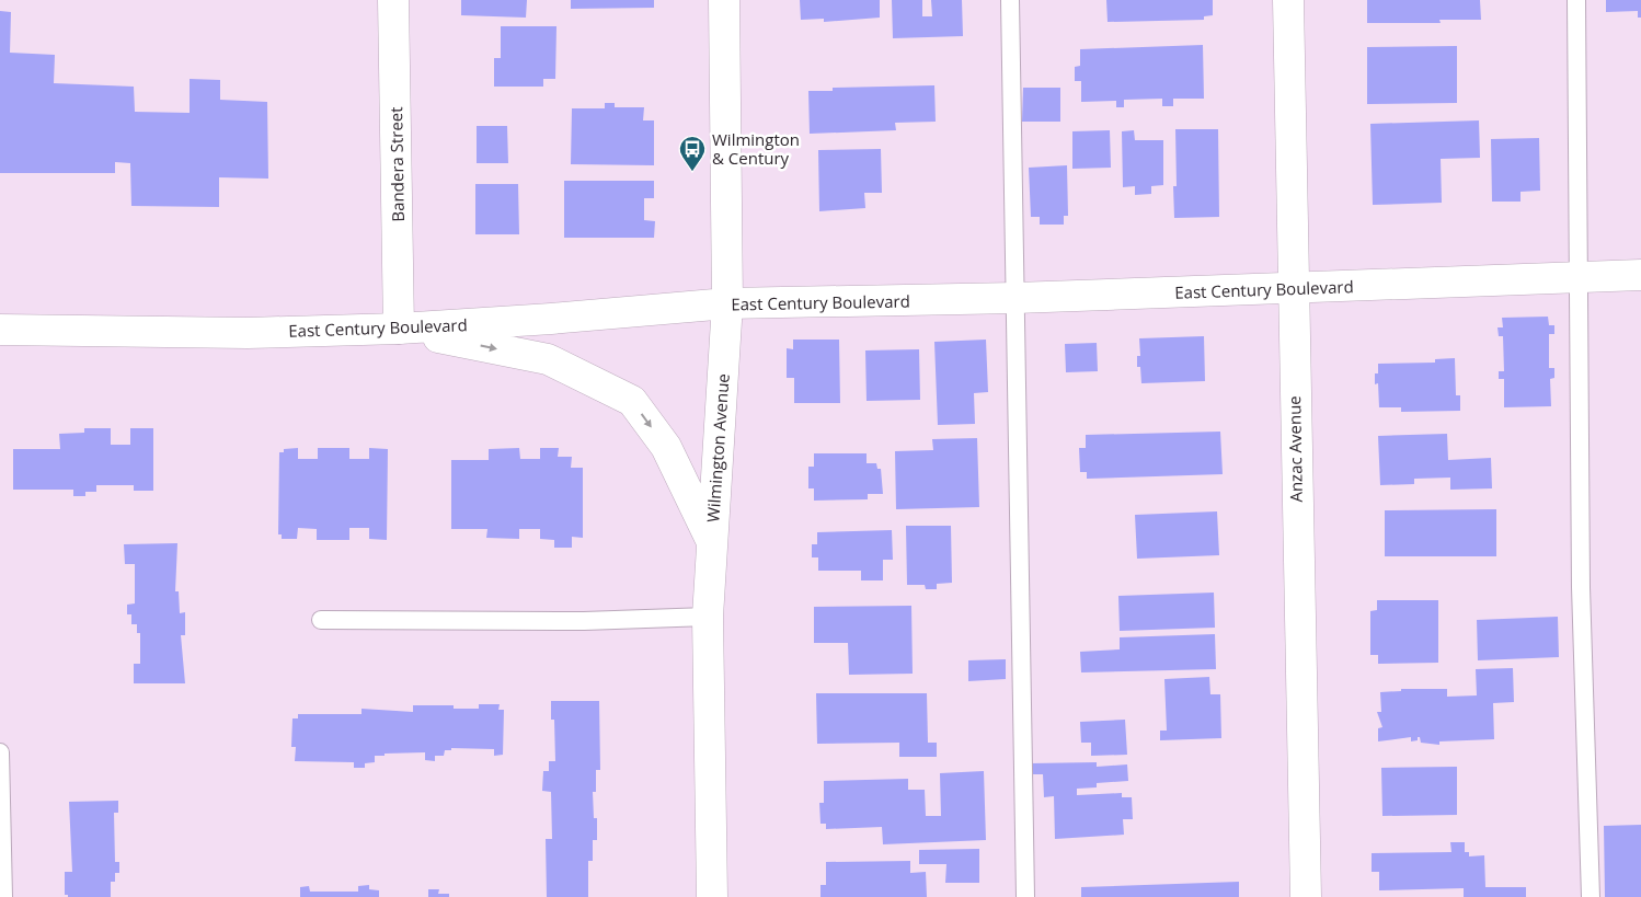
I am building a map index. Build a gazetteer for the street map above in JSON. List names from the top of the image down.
{
  "streets": {
    "main road": [
      "Bandera Street",
      "East Century Boulevard",
      "Wilmington Avenue",
      "Anzac Avenue"
    ]
  },
  "crossings": [
    ["Bandera Street", "East Century Boulevard"],
    ["East Century Boulevard", "Wilmington Avenue"],
    ["East Century Boulevard", "Anzac Avenue"]
  ],
  "places": {
    "bus stop": ["Wilmington & Century"]
  }
}
